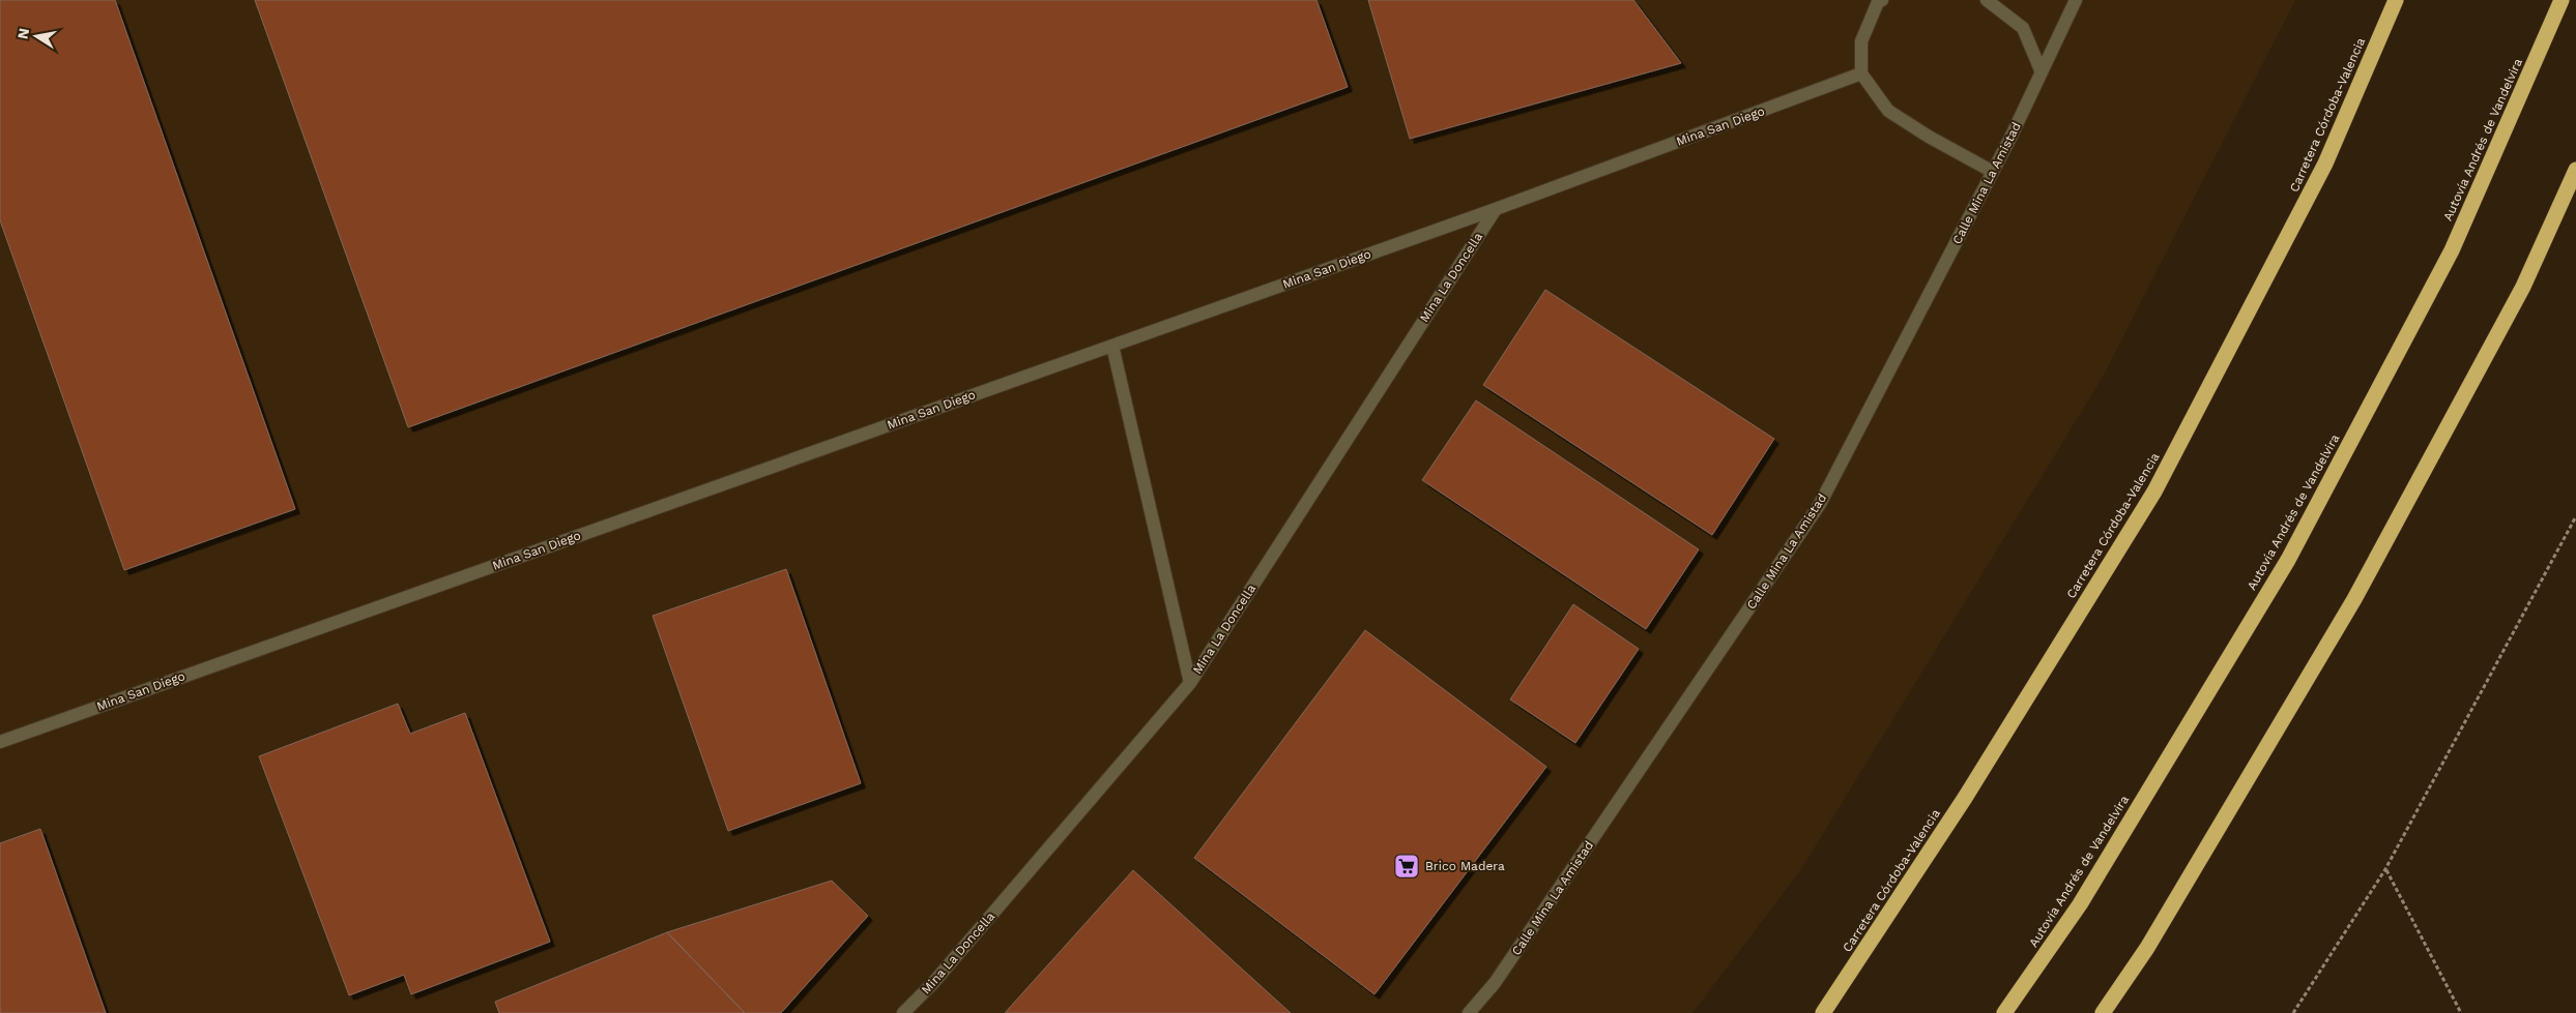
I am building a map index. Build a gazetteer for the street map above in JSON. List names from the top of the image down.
{
  "streets": {
    "highway": ["Carretera Córdoba-Valencia", "Autovía Andrés de Vandelvira"],
    "street": ["Mina San Diego", "Calle Mina La Amistad", "Mina La Doncella"]
  },
  "crossings": [
    ["Mina San Diego", "Mina La Doncella"]
  ],
  "places": {
    "supermarket": ["Brico Madera"]
  },
  "north": "left"
}
